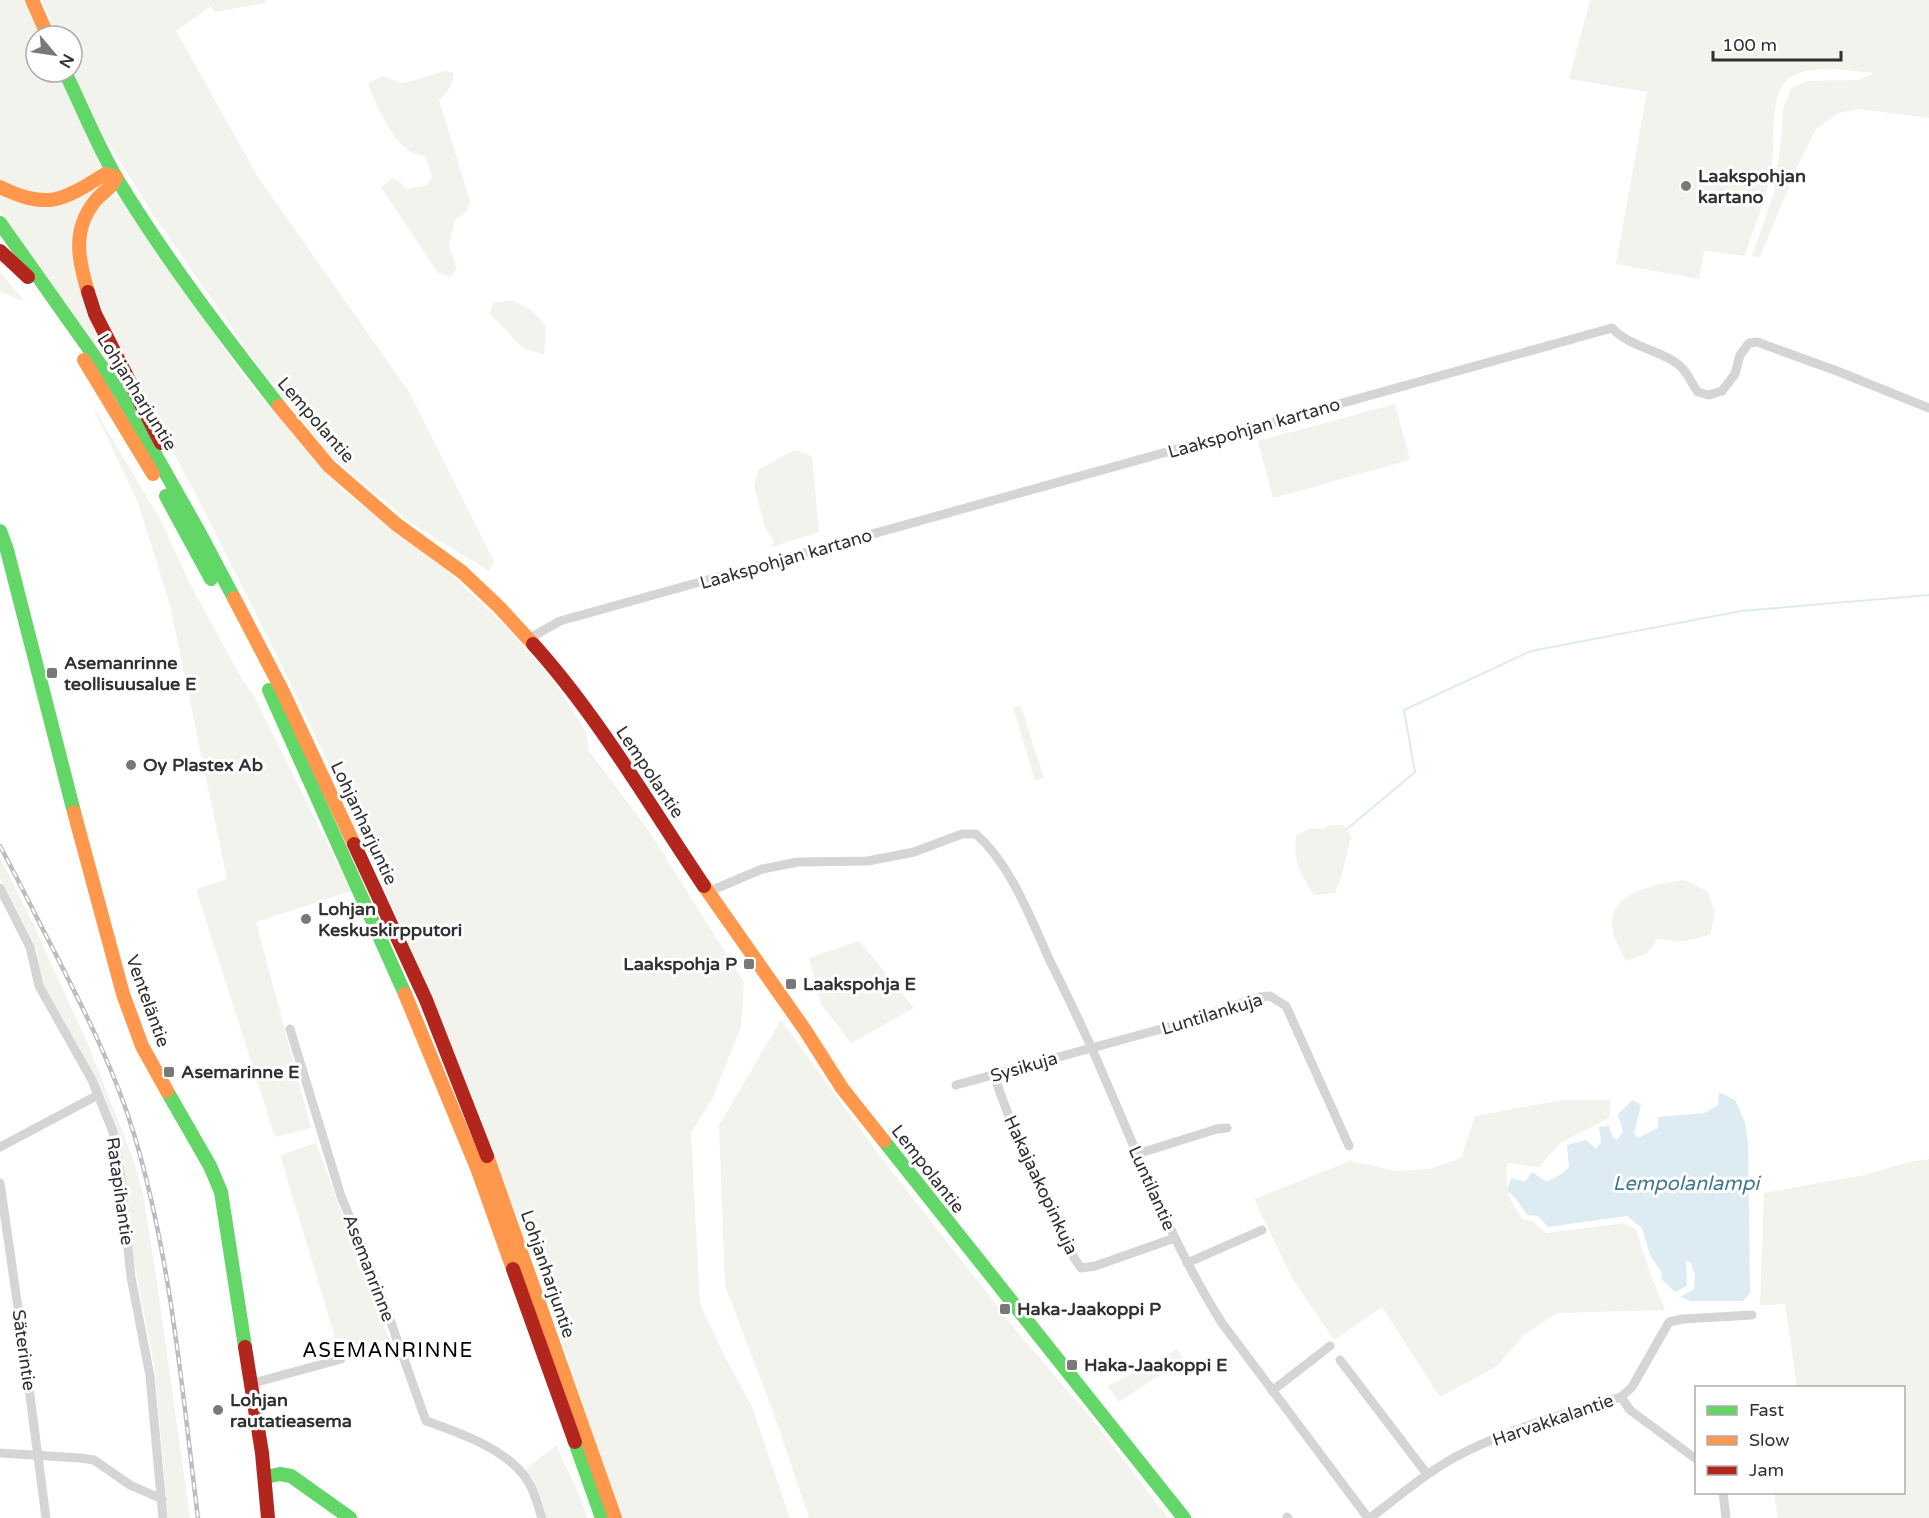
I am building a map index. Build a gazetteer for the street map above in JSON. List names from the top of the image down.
{
  "streets": {
    "main road": ["Lohjanharjuntie", "Lempolantie", "Venteläntie"],
    "street": [
      "Laakspohjan kartano",
      "Luntilankuja",
      "Sysikuja",
      "Hakajaakopinkuja",
      "Luntilantie",
      "Ratapihantie",
      "Asemanrinne",
      "Säterintie",
      "Harvakkalantie"
    ]
  },
  "crossings": [
    ["Lempolantie", "Laakspohjan kartano"],
    ["Lempolantie", "Luntilantie"],
    ["Luntilankuja", "Sysikuja"],
    ["Luntilankuja", "Luntilantie"],
    ["Sysikuja", "Hakajaakopinkuja"],
    ["Sysikuja", "Luntilantie"],
    ["Hakajaakopinkuja", "Luntilantie"],
    ["Luntilantie", "Harvakkalantie"]
  ],
  "districts": ["ASEMANRINNE"],
  "water": ["Lempolanlampi"],
  "places": {
    "other": [
      "Laakspohjan kartano",
      "Oy Plastex Ab",
      "Lohjan Keskuskirpputori",
      "Lohjan rautatieasema"
    ],
    "transit": [
      "Asemanrinne teollisuusalue E",
      "Laakspohja P",
      "Laakspohja E",
      "Asemarinne E",
      "Haka-Jaakoppi P",
      "Haka-Jaakoppi E"
    ]
  },
  "legend": ["Fast", "Slow", "Jam"],
  "scale_bar": "100 m",
  "north": "bottom right"
}
